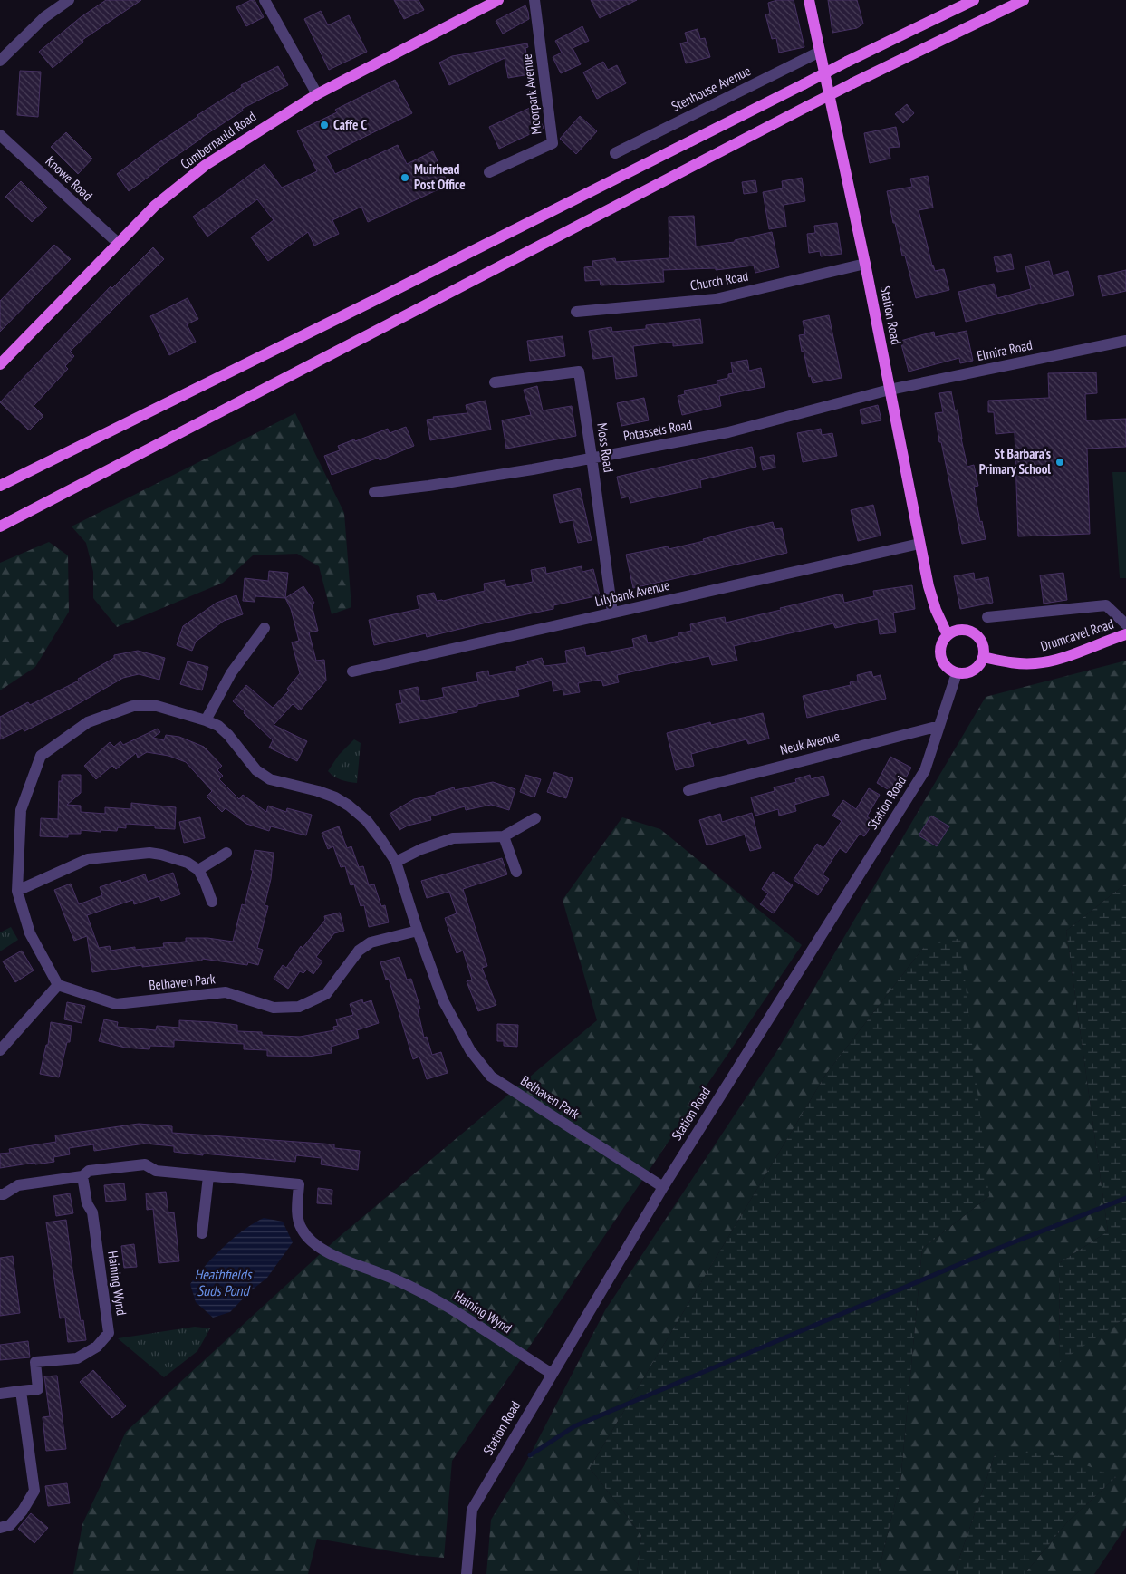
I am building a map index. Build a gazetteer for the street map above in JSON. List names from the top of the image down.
{
  "streets": {
    "main road": ["Cumbernauld Road", "Station Road", "Drumcavel Road"],
    "street": [
      "Stenhouse Avenue",
      "Moorpark Avenue",
      "Knowe Road",
      "Church Road",
      "Elmira Road",
      "Potassels Road",
      "Moss Road",
      "Lilybank Avenue",
      "Neuk Avenue",
      "Belhaven Park",
      "Haining Wynd"
    ]
  },
  "crossings": [
    ["Stenhouse Avenue", "Station Road"],
    ["Cumbernauld Road", "Knowe Road"],
    ["Church Road", "Station Road"],
    ["Station Road", "Elmira Road"],
    ["Station Road", "Potassels Road"],
    ["Station Road", "Lilybank Avenue"],
    ["Station Road", "Drumcavel Road"],
    ["Station Road", "Neuk Avenue"],
    ["Station Road", "Belhaven Park"],
    ["Station Road", "Haining Wynd"],
    ["Elmira Road", "Potassels Road"],
    ["Potassels Road", "Moss Road"],
    ["Moss Road", "Lilybank Avenue"]
  ],
  "water": ["Heathfields Suds Pond"],
  "places": ["Caffe C", "Muirhead Post Office", "St Barbara's Primary School"]
}
